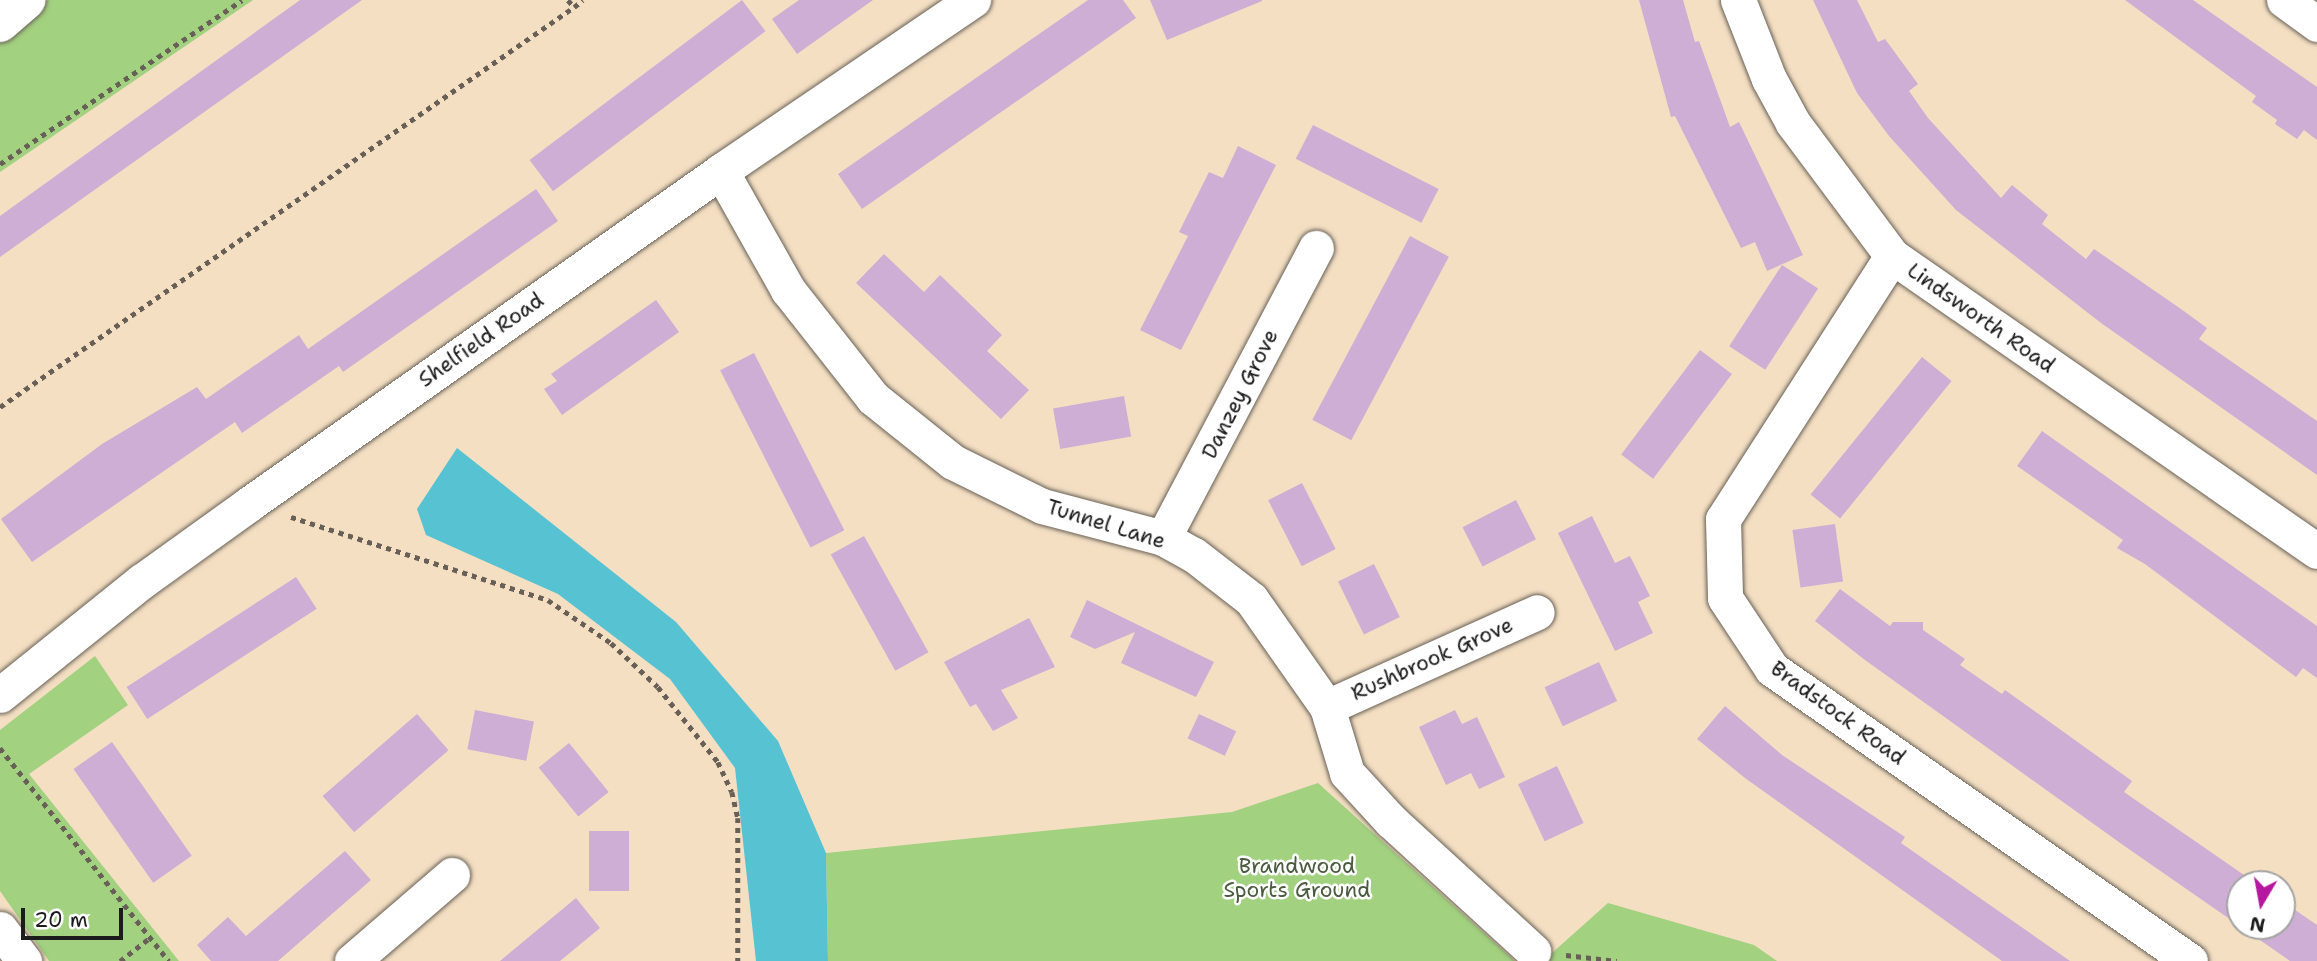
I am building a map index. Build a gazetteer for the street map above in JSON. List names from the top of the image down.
{
  "streets": {
    "street": [
      "Lindsworth Road",
      "Shelfield Road",
      "Danzey Grove",
      "Tunnel Lane",
      "Rushbrook Grove",
      "Bradstock Road"
    ]
  },
  "crossings": [
    ["Lindsworth Road", "Bradstock Road"],
    ["Shelfield Road", "Tunnel Lane"],
    ["Danzey Grove", "Tunnel Lane"],
    ["Tunnel Lane", "Rushbrook Grove"]
  ],
  "parks": ["Brandwood Sports Ground"],
  "scale_bar": "20 m",
  "north": "bottom"
}
